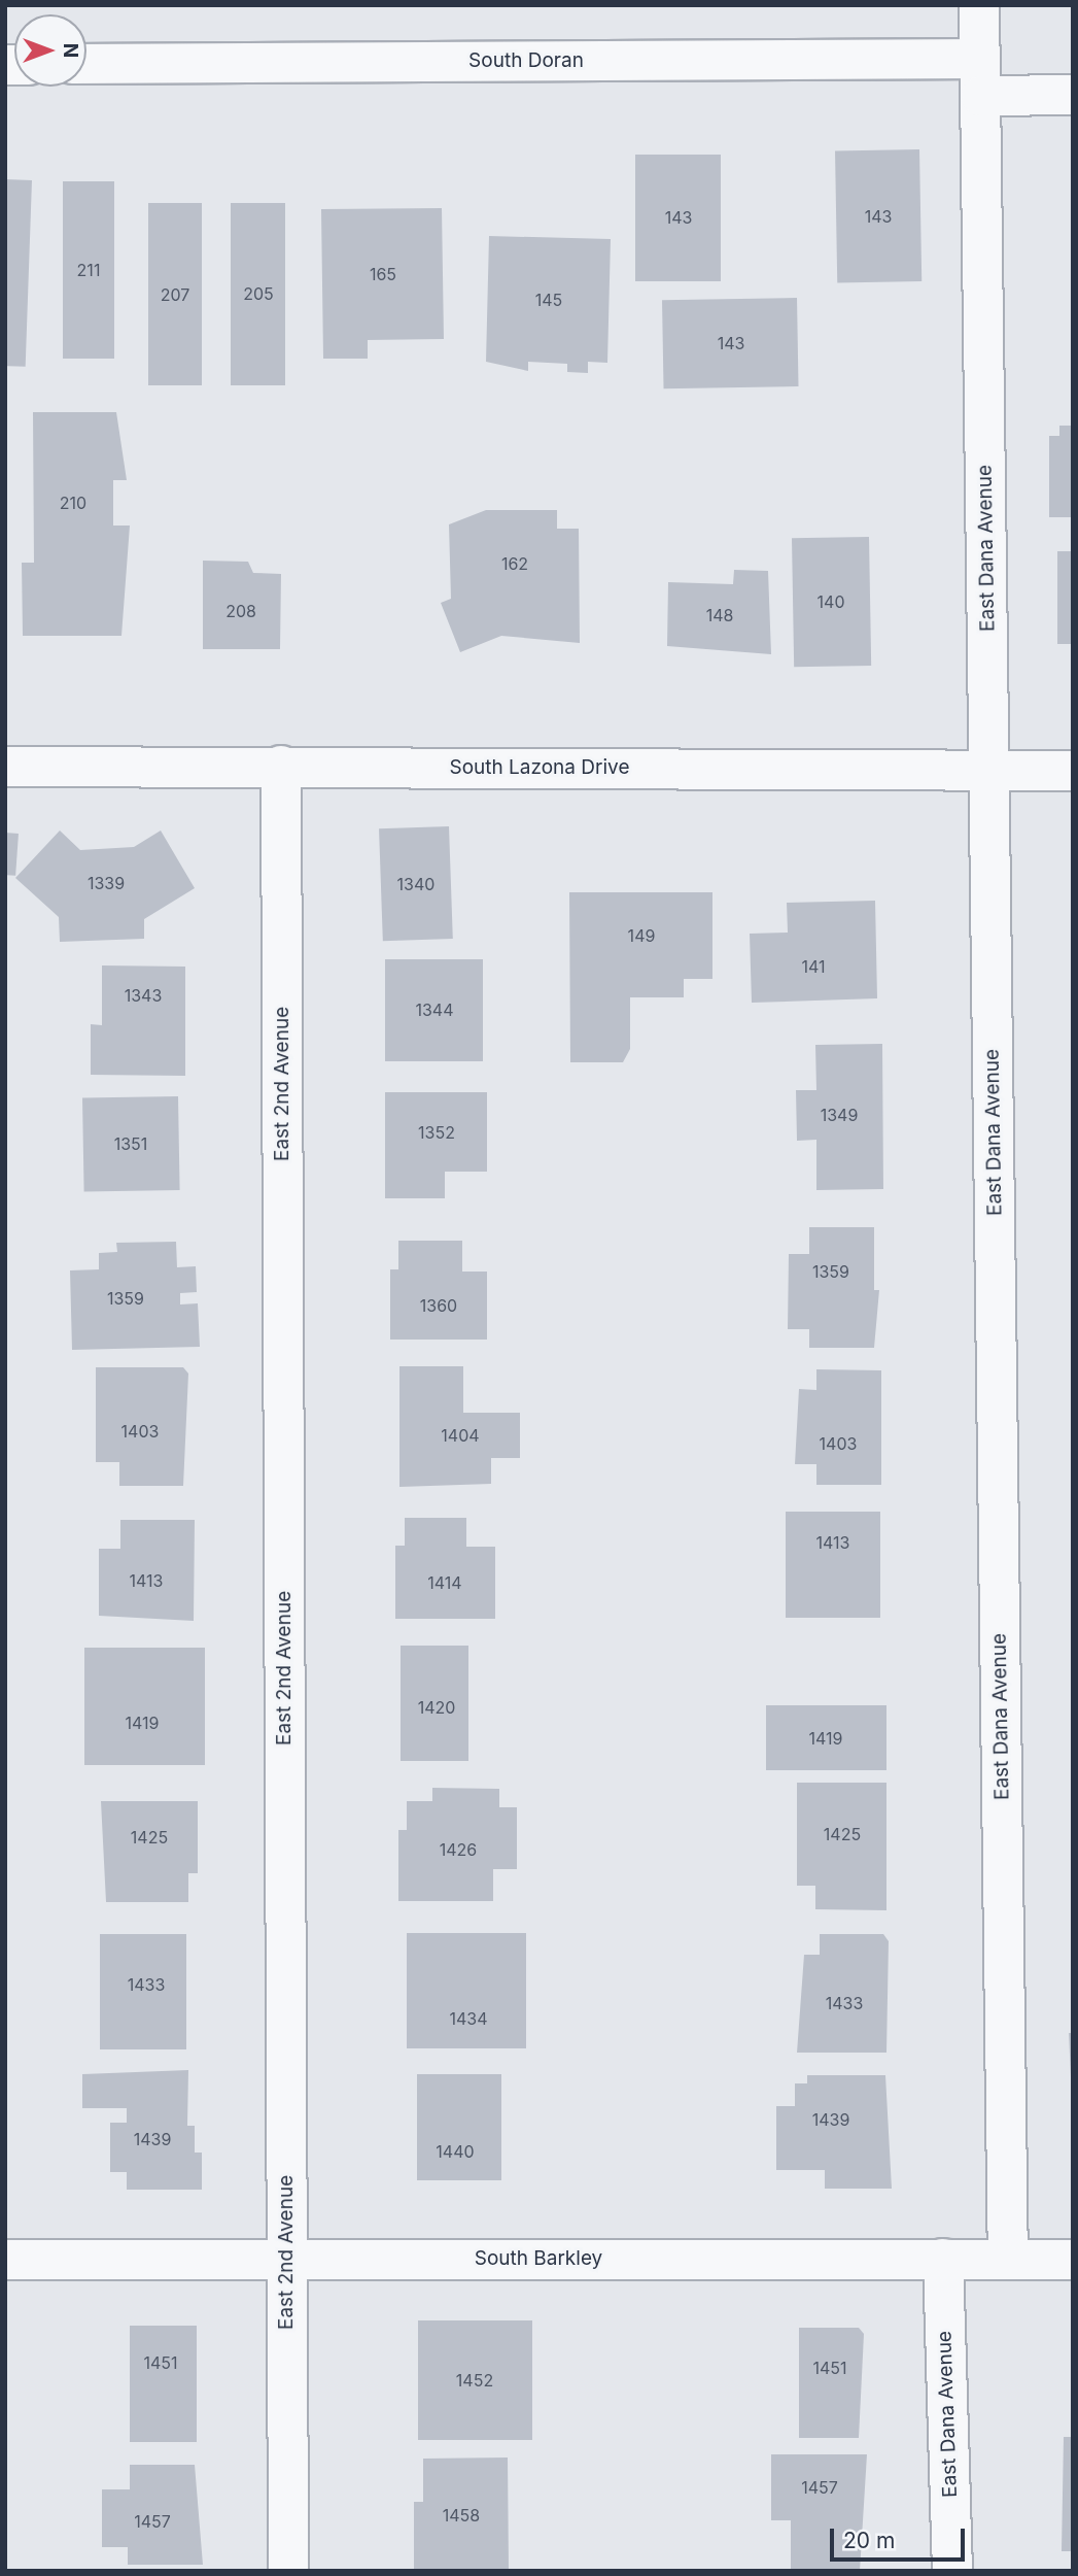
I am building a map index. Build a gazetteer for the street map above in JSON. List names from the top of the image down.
{
  "streets": {
    "street": [
      "South Doran",
      "East Dana Avenue",
      "South Lazona Drive",
      "East 2nd Avenue",
      "South Barkley"
    ]
  },
  "crossings": [
    ["South Doran", "East Dana Avenue"],
    ["East Dana Avenue", "South Lazona Drive"],
    ["East Dana Avenue", "South Barkley"],
    ["South Lazona Drive", "East 2nd Avenue"],
    ["East 2nd Avenue", "South Barkley"]
  ],
  "house_numbers": [
    "143",
    "143",
    "211",
    "165",
    "205",
    "207",
    "145",
    "143",
    "210",
    "162",
    "140",
    "208",
    "148",
    "1339",
    "1340",
    "149",
    "141",
    "1343",
    "1344",
    "1349",
    "1352",
    "1351",
    "1359",
    "1359",
    "1360",
    "1403",
    "1404",
    "1403",
    "1413",
    "1413",
    "1414",
    "1420",
    "1419",
    "1419",
    "1425",
    "1425",
    "1426",
    "1433",
    "1433",
    "1434",
    "1439",
    "1439",
    "1440",
    "1451",
    "1451",
    "1452",
    "1457",
    "1458",
    "1457"
  ],
  "scale_bar": "20 m",
  "north": "right"
}
